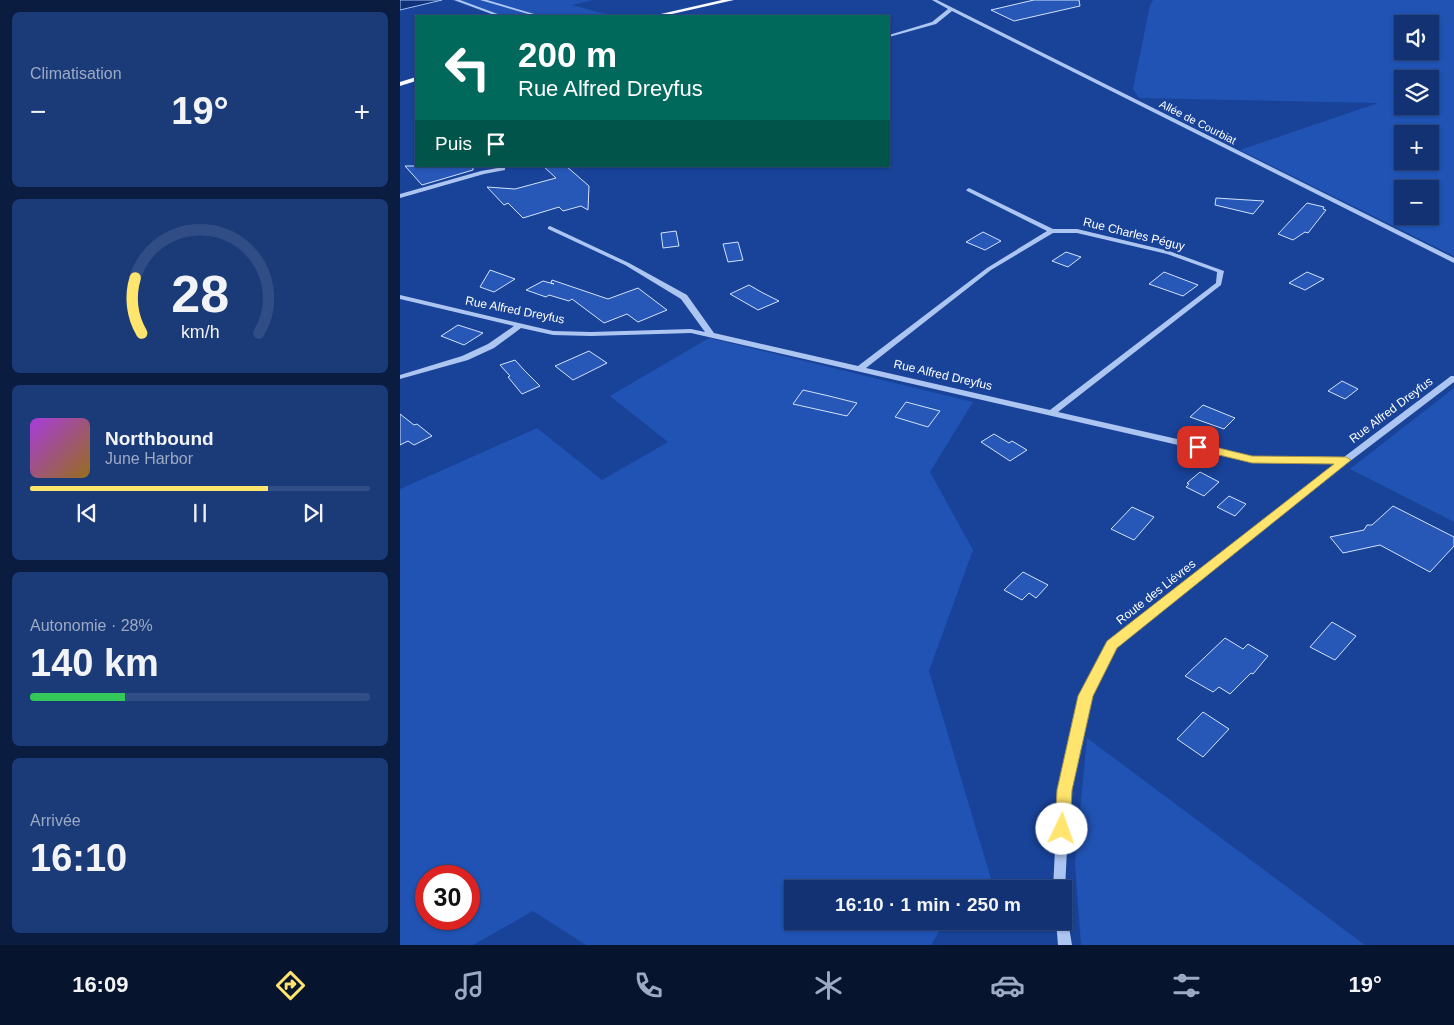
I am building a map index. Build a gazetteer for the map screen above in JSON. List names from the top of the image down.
{
  "streets": {
    "street": [
      "Allée de Courbiat",
      "Rue Charles Péguy",
      "Rue Alfred Dreyfus",
      "Route des Liévres"
    ]
  },
  "crossings": [
    ["Rue Charles Péguy", "Rue Alfred Dreyfus"],
    ["Rue Alfred Dreyfus", "Route des Liévres"]
  ],
  "page": {
    "tile": [
      "Climatisation",
      ["Autonomie · 28%", "140 km"],
      ["Arrivée", "16:10"]
    ],
    "map_buttons": ["+", "−"],
    "turn": ["200 m", "Rue Alfred Dreyfus"],
    "heat": ["−", "19°", "+"],
    "then": "Puis",
    "song": ["Northbound", "June Harbor"],
    "limit": "30",
    "trip": "16:10 · 1 min · 250 m",
    "tabs": ["16:09", "19°"],
    "gauge": ["28", "km/h"]
  }
}
